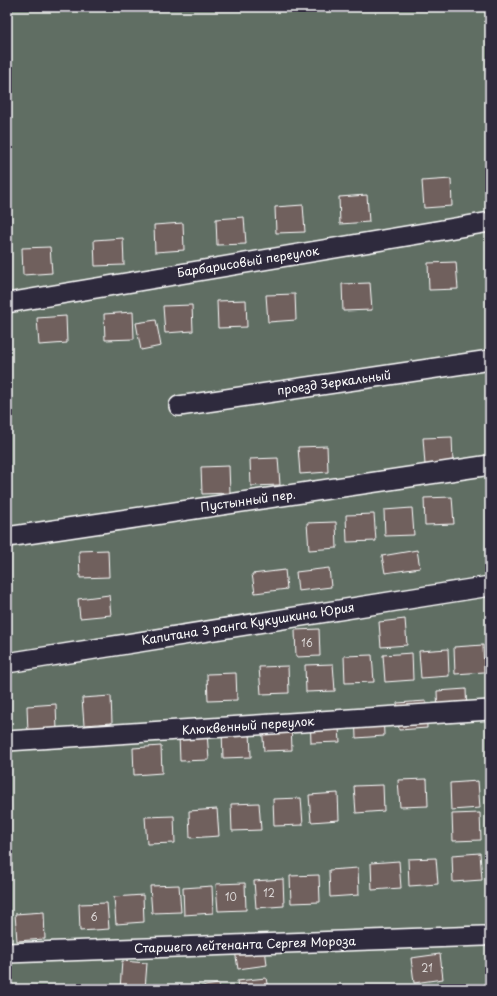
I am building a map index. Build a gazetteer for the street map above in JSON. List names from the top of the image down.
{
  "streets": {
    "street": [
      "Барбарисовый переулок",
      "проезд Зеркальный",
      "Пустынный пер.",
      "Капитана 3 ранга Кукушкина Юрия",
      "Клюквенный переулок",
      "Старшего лейтенанта Сергея Мороза"
    ]
  },
  "house_numbers": [
    "16",
    "12",
    "10",
    "6",
    "21"
  ]
}
